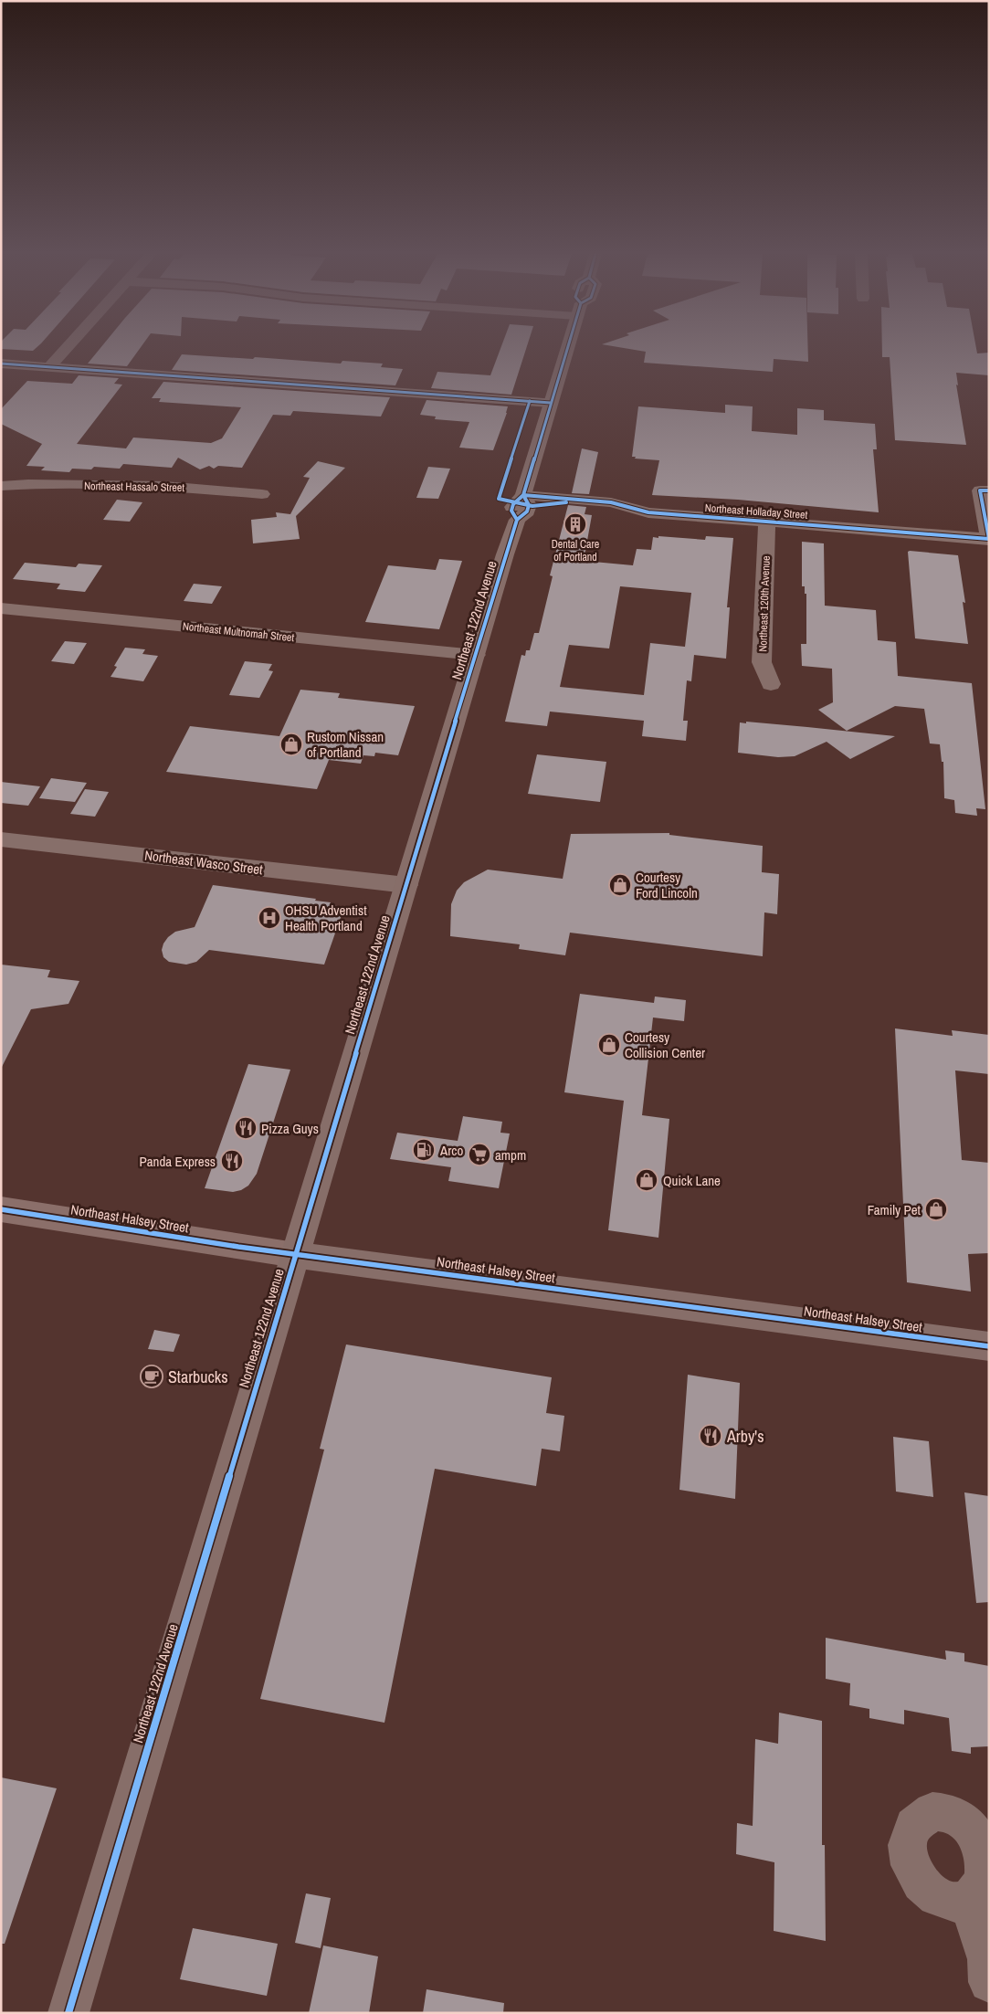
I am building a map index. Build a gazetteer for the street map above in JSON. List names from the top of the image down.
{
  "streets": {
    "main road": ["Northeast 122nd Avenue", "Northeast Halsey Street"],
    "street": [
      "Northeast Hassalo Street",
      "Northeast Holladay Street",
      "Northeast 120th Avenue",
      "Northeast Multnomah Street",
      "Northeast Wasco Street"
    ]
  },
  "crossings": [
    ["Northeast Holladay Street", "Northeast 120th Avenue"],
    ["Northeast Holladay Street", "Northeast 122nd Avenue"],
    ["Northeast 122nd Avenue", "Northeast Multnomah Street"],
    ["Northeast 122nd Avenue", "Northeast Wasco Street"],
    ["Northeast 122nd Avenue", "Northeast Halsey Street"]
  ],
  "places": {
    "building": ["Dental Care of Portland"],
    "shop": [
      "Rustom Nissan of Portland",
      "Courtesy Ford Lincoln",
      "Courtesy Collision Center",
      "Quick Lane",
      "Family Pet"
    ],
    "hospital": ["OHSU Adventist Health Portland"],
    "restaurant": ["Pizza Guys", "Panda Express", "Arby's"],
    "fuel station": ["Arco"],
    "supermarket": ["ampm"],
    "cafe": ["Starbucks"]
  }
}
